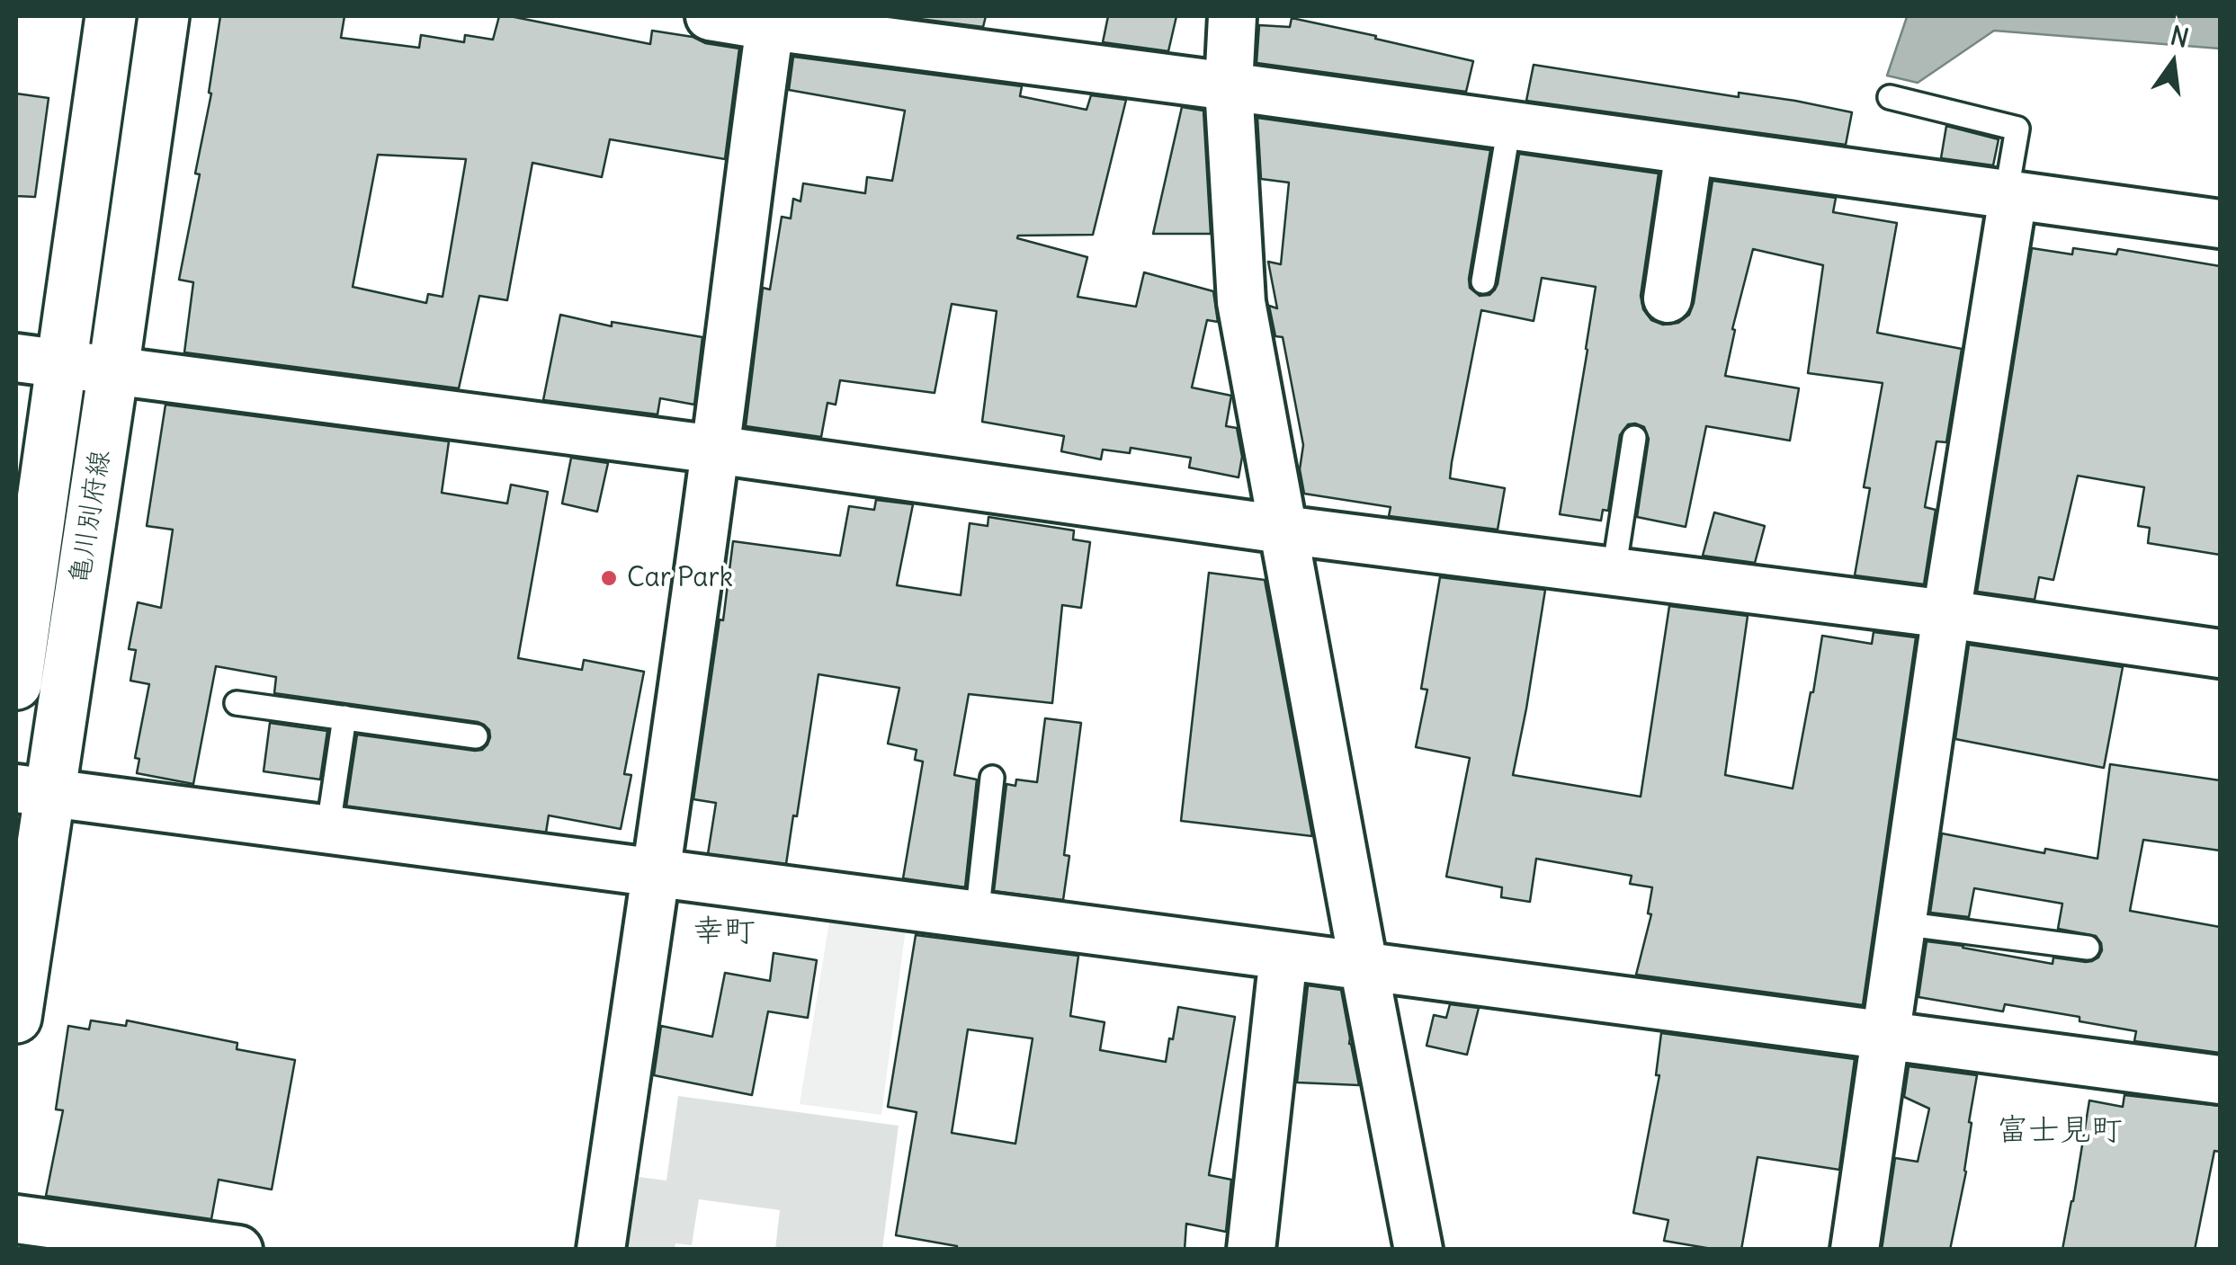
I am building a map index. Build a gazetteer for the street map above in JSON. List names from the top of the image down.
{
  "streets": {
    "main road": ["亀川別府線"]
  },
  "districts": ["幸町", "富士見町"],
  "places": ["Car Park"],
  "north": "top"
}
